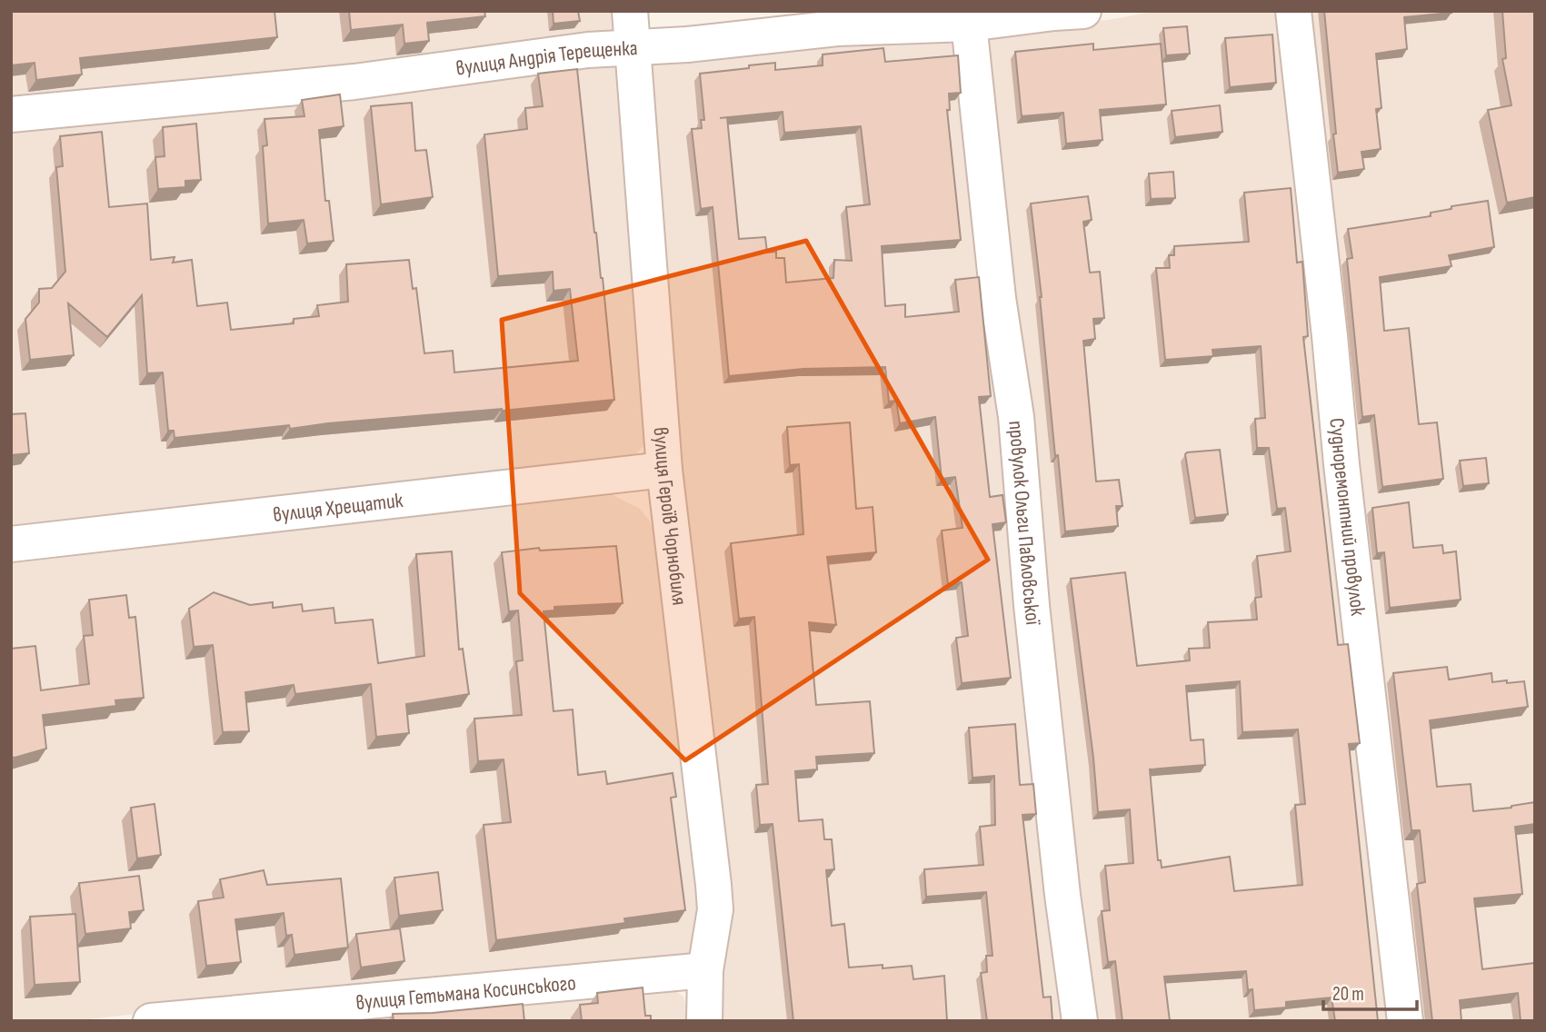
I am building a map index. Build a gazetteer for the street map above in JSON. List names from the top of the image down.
{
  "streets": {
    "street": [
      "вулиця Андрія Терещенка",
      "вулиця Хрещатик",
      "Судноремонтний провулок",
      "вулиця Героїв Чорнобиля",
      "провулок Ольги Павловської",
      "вулиця Гетьмана Косинського"
    ]
  },
  "crossings": [
    ["вулиця Андрія Терещенка", "вулиця Героїв Чорнобиля"],
    ["вулиця Андрія Терещенка", "провулок Ольги Павловської"],
    ["вулиця Хрещатик", "вулиця Героїв Чорнобиля"],
    ["вулиця Героїв Чорнобиля", "вулиця Гетьмана Косинського"]
  ],
  "scale_bar": "20 m"
}
